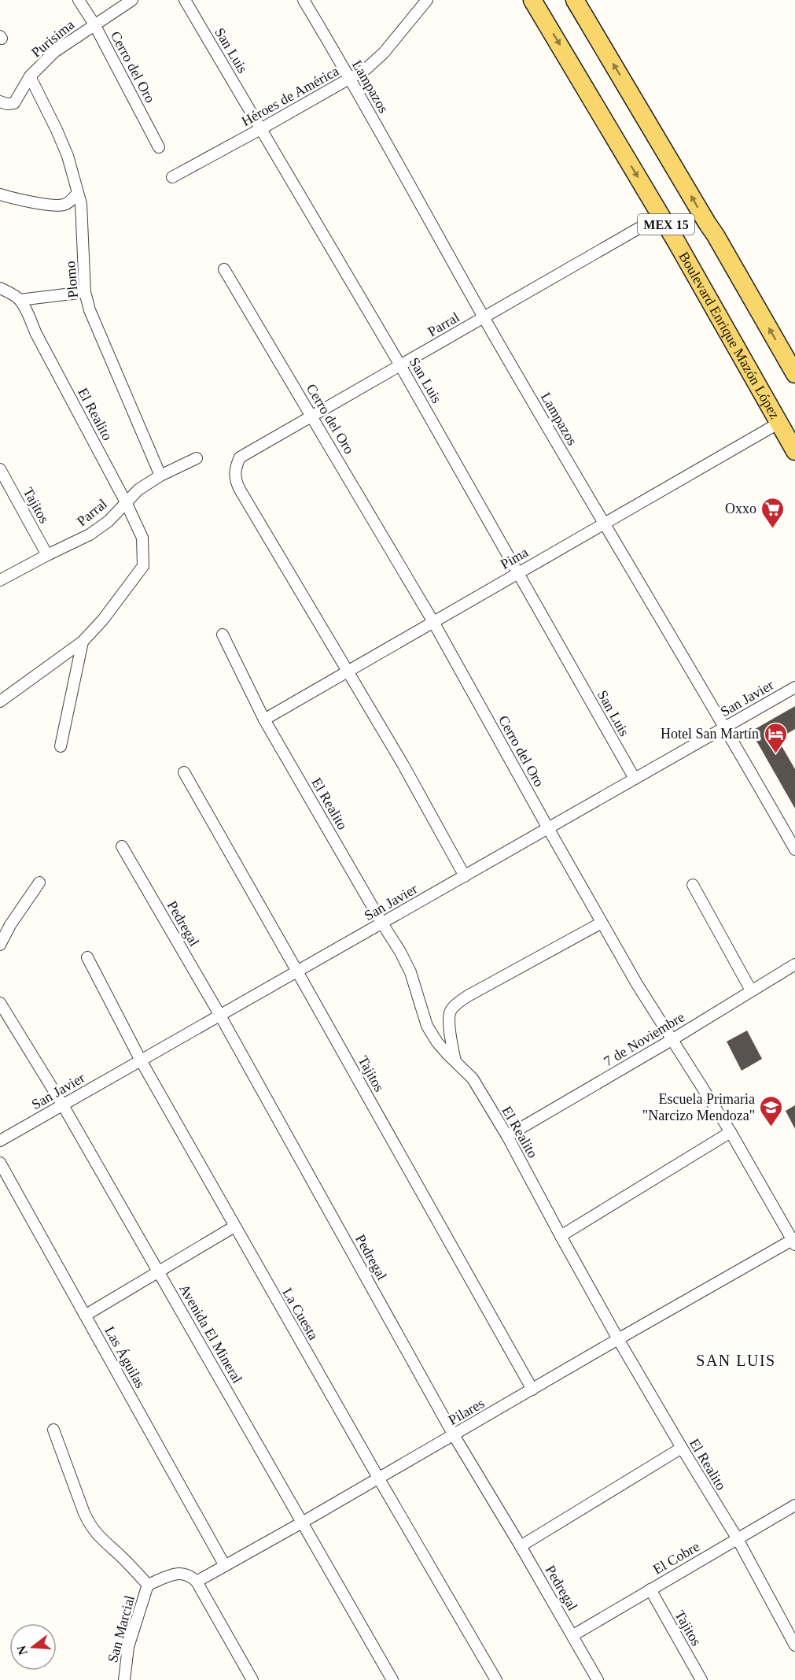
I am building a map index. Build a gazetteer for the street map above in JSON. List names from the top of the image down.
{
  "streets": {
    "main road": ["MEX 15", "Boulevard Enrique Mazón López"],
    "street": [
      "Purisima",
      "San Luis",
      "Cerro del Oro",
      "Lampazos",
      "Héroes de América",
      "Plomo",
      "Parral",
      "El Realito",
      "Tajitos",
      "Pima",
      "San Javier",
      "Pedregal",
      "7 de Noviembre",
      "La Cuesta",
      "Avenida El Mineral",
      "Las Águilas",
      "Pilares",
      "El Cobre",
      "San Marcial"
    ]
  },
  "crossings": [
    ["Purisima", "Cerro del Oro"],
    ["Purisima", "Plomo"],
    ["San Luis", "Héroes de América"],
    ["San Luis", "Parral"],
    ["San Luis", "Pima"],
    ["San Luis", "San Javier"],
    ["Cerro del Oro", "Parral"],
    ["Cerro del Oro", "Pima"],
    ["Cerro del Oro", "San Javier"],
    ["Cerro del Oro", "7 de Noviembre"],
    ["Cerro del Oro", "Pilares"],
    ["Lampazos", "Héroes de América"],
    ["Lampazos", "Parral"],
    ["Lampazos", "Pima"],
    ["Lampazos", "San Javier"],
    ["Plomo", "Parral"],
    ["Parral", "Boulevard Enrique Mazón López"],
    ["Parral", "El Realito"],
    ["Parral", "Tajitos"],
    ["Parral", "Pima"],
    ["Boulevard Enrique Mazón López", "Pima"],
    ["El Realito", "Pima"],
    ["El Realito", "San Javier"],
    ["El Realito", "7 de Noviembre"],
    ["El Realito", "Pilares"],
    ["El Realito", "El Cobre"],
    ["Tajitos", "San Javier"],
    ["Tajitos", "Pilares"],
    ["Tajitos", "El Cobre"],
    ["San Javier", "Pedregal"],
    ["San Javier", "La Cuesta"],
    ["San Javier", "Avenida El Mineral"],
    ["Pedregal", "Pilares"],
    ["Pedregal", "El Cobre"],
    ["La Cuesta", "Pilares"],
    ["Avenida El Mineral", "Pilares"],
    ["Las Águilas", "Pilares"]
  ],
  "districts": ["SAN LUIS"],
  "places": {
    "supermarket": ["Oxxo"],
    "hotel": ["Hotel San Martín"],
    "school or university": ["Escuela Primaria \"Narcizo Mendoza\""]
  },
  "north": "left"
}
